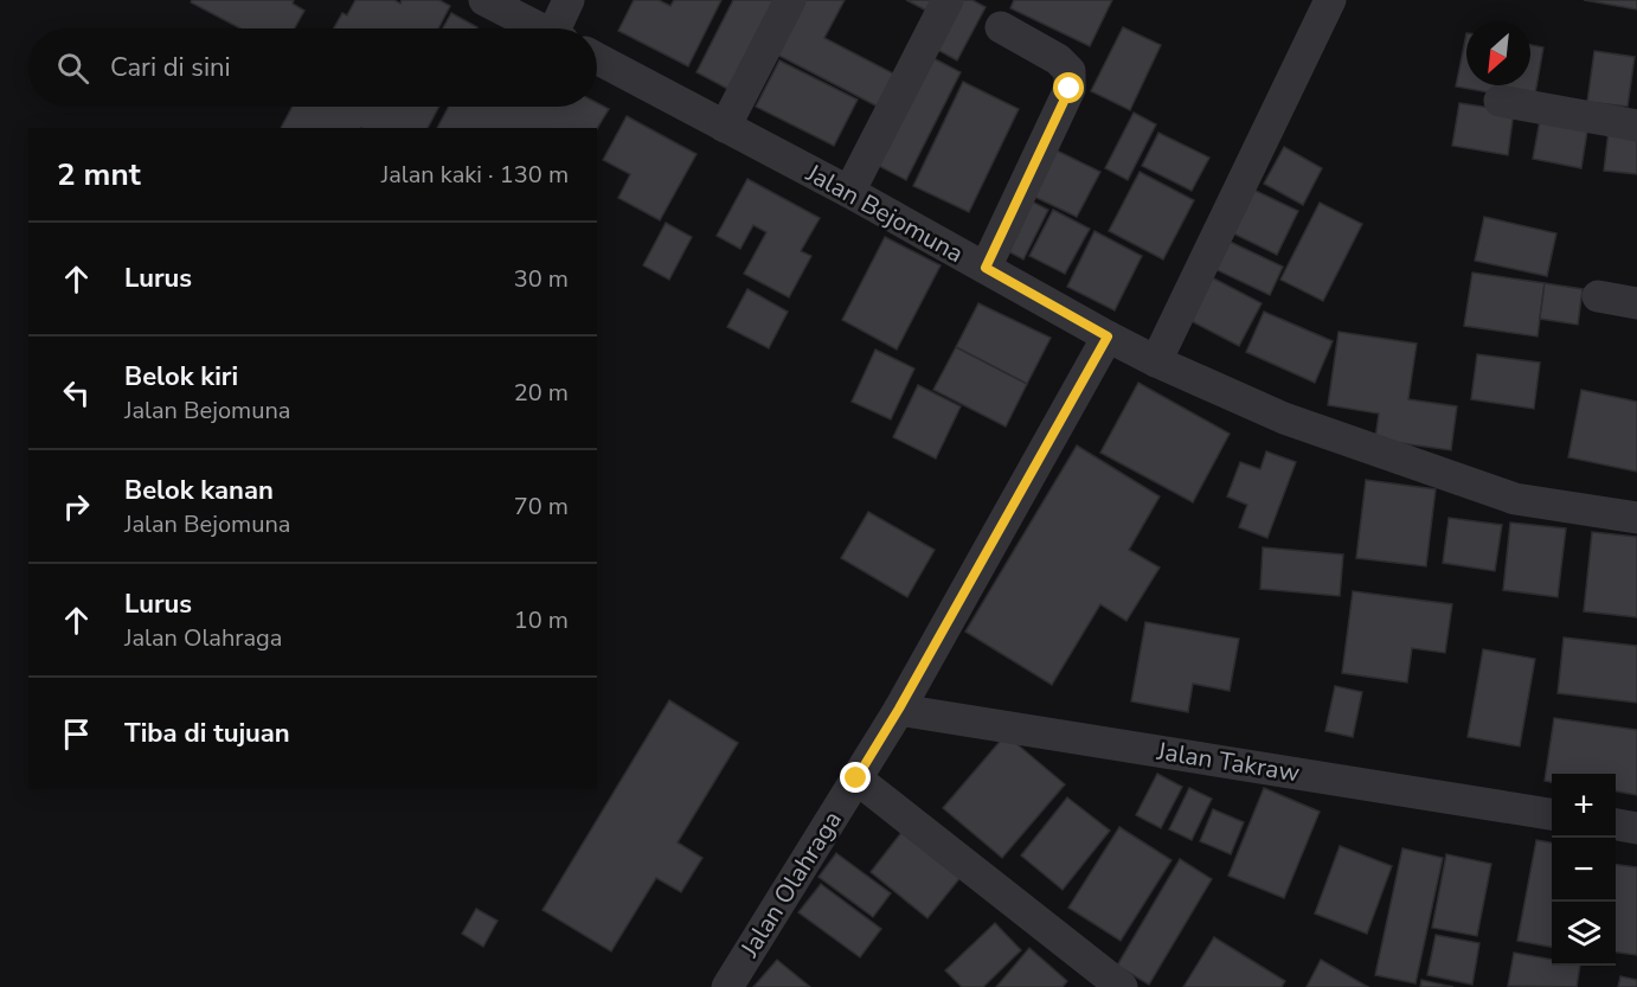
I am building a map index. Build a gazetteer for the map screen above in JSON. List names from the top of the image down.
{
  "streets": {
    "street": ["Jalan Bejomuna", "Jalan Takraw", "Jalan Olahraga"]
  },
  "crossings": [
    ["Jalan Takraw", "Jalan Olahraga"]
  ],
  "north": "bottom left",
  "page": {
    "search": "Cari di sini",
    "heading": ["2 mnt", "Jalan kaki · 130 m"],
    "list": [
      ["Lurus", "30 m"],
      ["Belok kiri", "Jalan Bejomuna", "20 m"],
      ["Belok kanan", "Jalan Bejomuna", "70 m"],
      ["Lurus", "Jalan Olahraga", "10 m"],
      "Tiba di tujuan"
    ],
    "map_buttons": ["+", "−"]
  }
}
